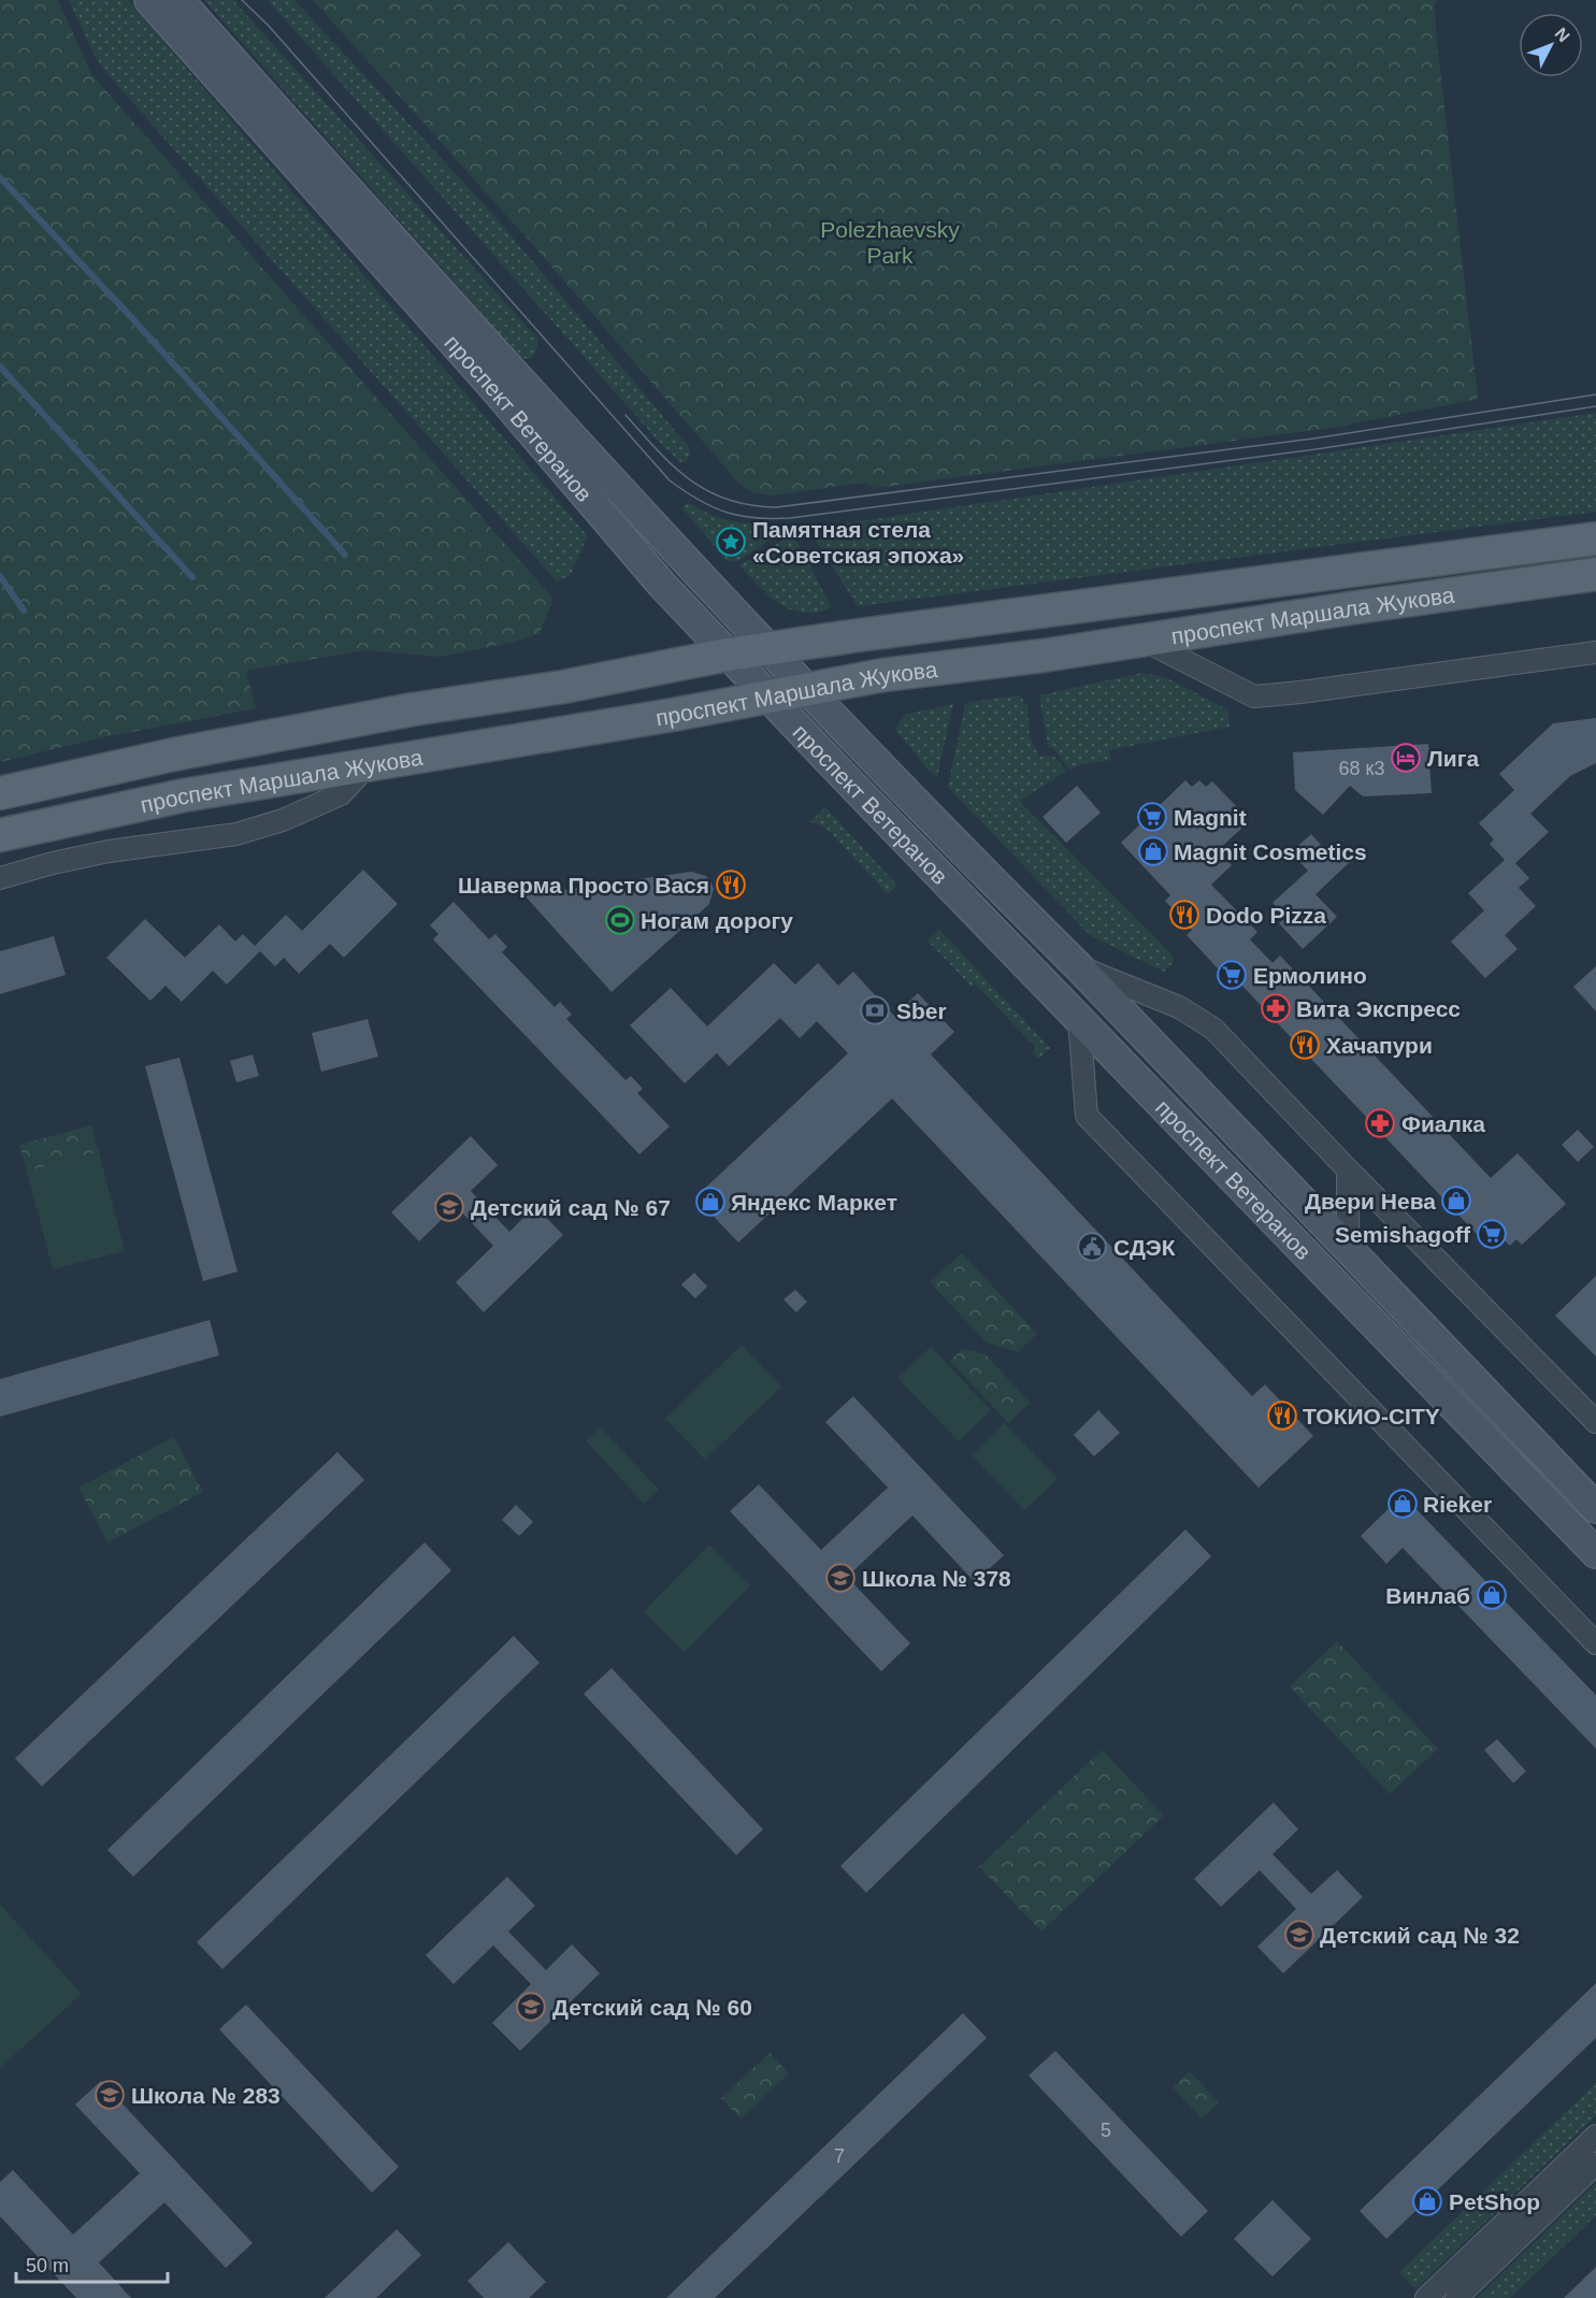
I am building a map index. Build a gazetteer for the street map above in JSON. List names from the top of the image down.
{
  "streets": {
    "main road": ["проспект Ветеранов", "проспект Маршала Жукова"]
  },
  "crossings": [
    ["проспект Ветеранов", "проспект Маршала Жукова"]
  ],
  "parks": ["Polezhaevsky Park"],
  "places": {
    "place": ["Памятная стела «Советская эпоха»"],
    "hotel": ["Лига"],
    "supermarket": ["Magnit", "Ермолино", "Semishagoff"],
    "shop": [
      "Magnit Cosmetics",
      "Двери Нева",
      "Яндекс Маркет",
      "Rieker",
      "Винлаб",
      "PetShop"
    ],
    "restaurant": [
      "Шаверма Просто Вася",
      "Dodo Pizza",
      "Хачапури",
      "ТОКИО-CITY"
    ],
    "sports": ["Ногам дорогу"],
    "pharmacy": ["Вита Экспресс", "Фиалка"],
    "bank": ["Sber"],
    "school or university": [
      "Детский сад № 67",
      "Школа № 378",
      "Детский сад № 32",
      "Детский сад № 60",
      "Школа № 283"
    ],
    "public building": ["СДЭК"]
  },
  "house_numbers": ["68 к3", "5", "7"],
  "scale_bar": "50 m",
  "north": "top right"
}
